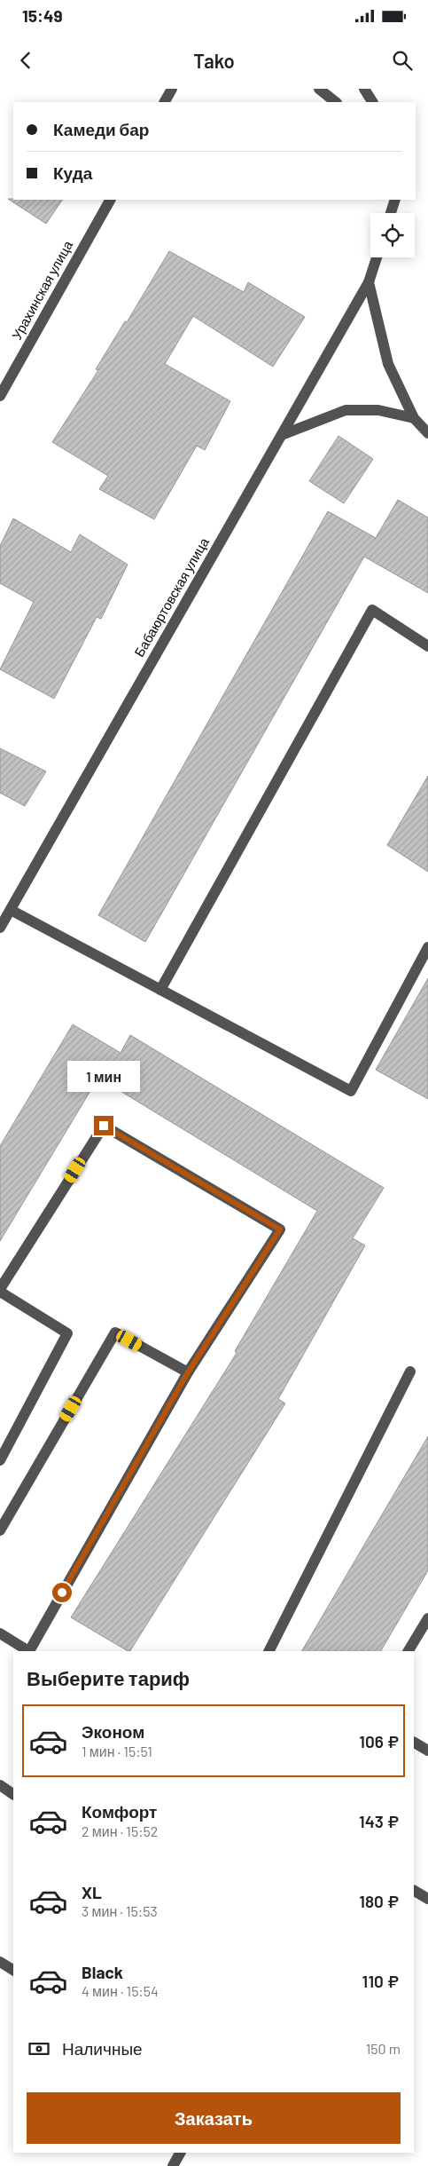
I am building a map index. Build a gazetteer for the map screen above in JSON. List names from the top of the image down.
{
  "streets": {
    "street": ["Урахинская улица", "Бабаюртовская улица"]
  },
  "page": {
    "status": "15:49",
    "header": "Tako",
    "banner": ["Камеди бар", "Куда"],
    "bubble": "1 мин",
    "heading": "Выберите тариф",
    "list": [
      {
        "name": "Эконом",
        "note": "1 мин · 15:51",
        "value": "106 ₽"
      },
      {
        "name": "Комфорт",
        "note": "2 мин · 15:52",
        "value": "143 ₽"
      },
      {
        "name": "XL",
        "note": "3 мин · 15:53",
        "value": "180 ₽"
      },
      {
        "name": "Black",
        "note": "4 мин · 15:54",
        "value": "110 ₽"
      }
    ],
    "pay": ["Наличные", "150 m"],
    "buttons": "Заказать"
  }
}
